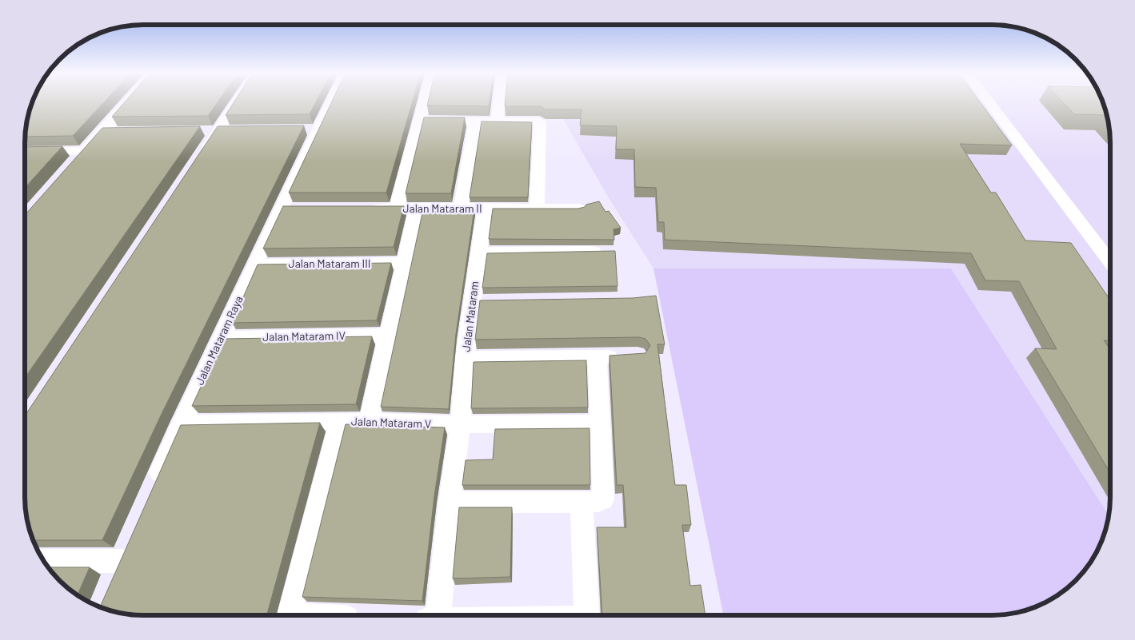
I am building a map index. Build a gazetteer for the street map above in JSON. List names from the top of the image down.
{
  "streets": {
    "street": [
      "Jalan Mataram II",
      "Jalan Mataram III",
      "Jalan Mataram",
      "Jalan Mataram IV",
      "Jalan Mataram Raya",
      "Jalan Mataram V"
    ]
  },
  "crossings": [
    ["Jalan Mataram II", "Jalan Mataram"],
    ["Jalan Mataram III", "Jalan Mataram Raya"],
    ["Jalan Mataram", "Jalan Mataram V"],
    ["Jalan Mataram IV", "Jalan Mataram Raya"],
    ["Jalan Mataram Raya", "Jalan Mataram V"]
  ]
}
